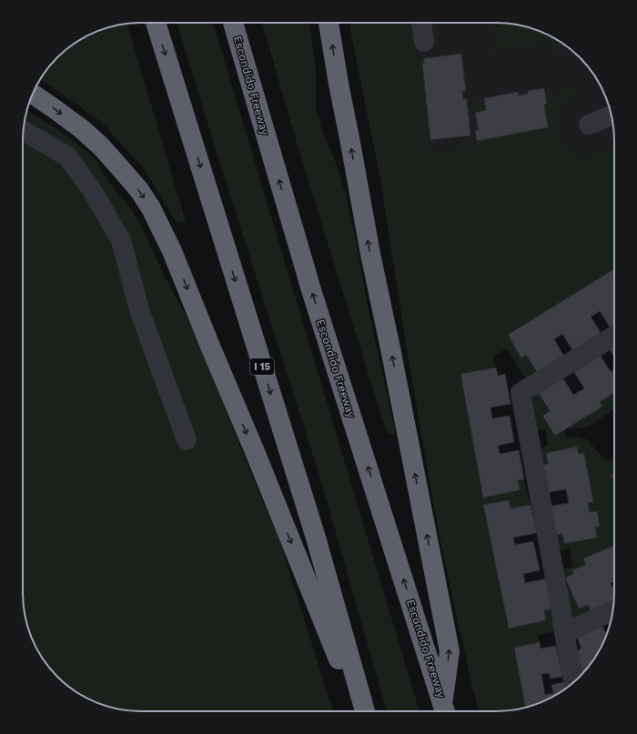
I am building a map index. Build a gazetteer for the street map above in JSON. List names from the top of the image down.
{
  "streets": {
    "highway": ["Escondido Freeway", "I 15"]
  }
}
